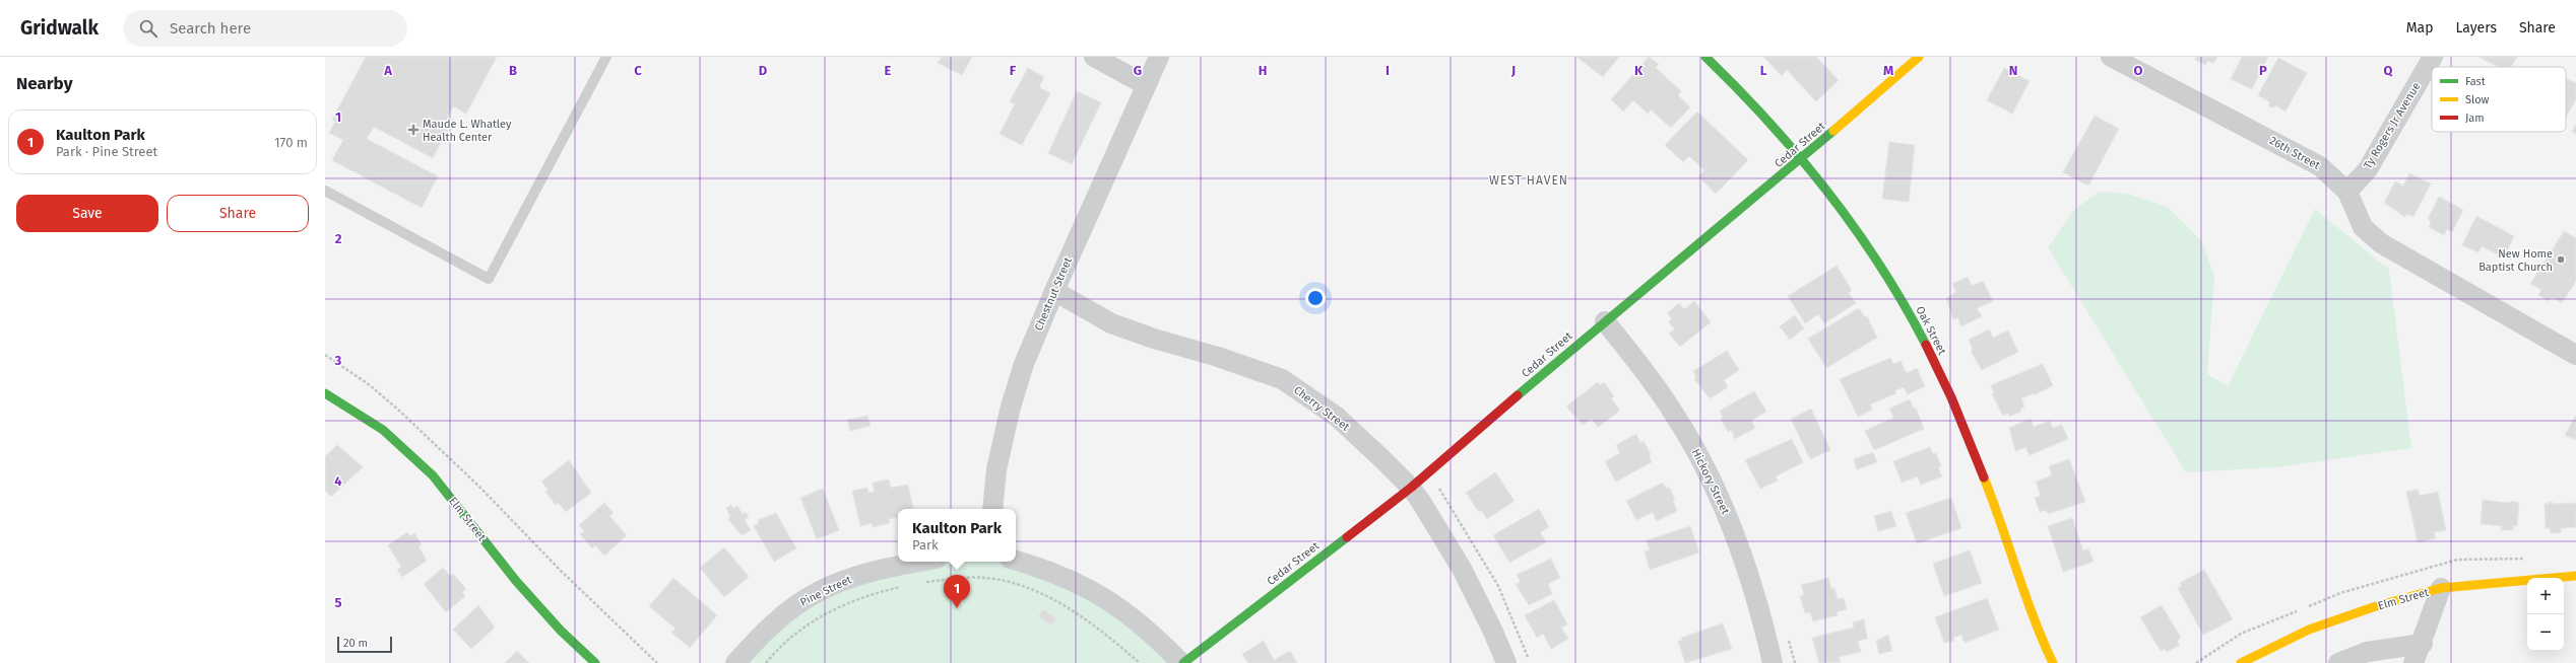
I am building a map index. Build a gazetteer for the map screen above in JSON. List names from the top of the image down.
{
  "streets": {
    "street": [
      "Ty Rogers Jr Avenue",
      "Cedar Street",
      "26th Street",
      "Chestnut Street",
      "Oak Street",
      "Cherry Street",
      "Hickory Street",
      "Elm Street",
      "Pine Street"
    ]
  },
  "crossings": [
    ["Ty Rogers Jr Avenue", "26th Street"],
    ["Cedar Street", "Oak Street"],
    ["Cedar Street", "Cherry Street"],
    ["Cedar Street", "Hickory Street"],
    ["Chestnut Street", "Cherry Street"]
  ],
  "districts": ["WEST HAVEN"],
  "places": {
    "health": ["Maude L. Whatley Health Center"],
    "other": ["New Home Baptist Church"]
  },
  "legend": ["Fast", "Slow", "Jam"],
  "scale_bar": "20 m",
  "page": {
    "header": "Gridwalk",
    "search": "Search here",
    "nav": ["Map", "Layers", "Share"],
    "heading": "Nearby",
    "list": [
      {
        "mark": "1",
        "name": "Kaulton Park",
        "note": "Park · Pine Street",
        "value": "170 m"
      }
    ],
    "buttons": ["Save", "Share"],
    "popup": ["Kaulton Park", "Park"],
    "pins": "1",
    "map_buttons": ["+", "−"],
    "scale": "20 m"
  },
  "grid": {
    "columns": [
      "A",
      "B",
      "C",
      "D",
      "E",
      "F",
      "G",
      "H",
      "I",
      "J",
      "K",
      "L",
      "M",
      "N",
      "O",
      "P",
      "Q"
    ],
    "rows": [
      "1",
      "2",
      "3",
      "4",
      "5"
    ]
  }
}
